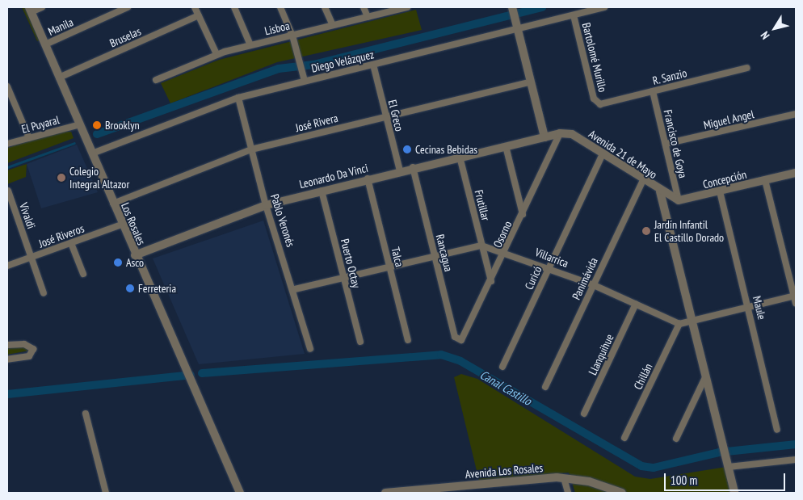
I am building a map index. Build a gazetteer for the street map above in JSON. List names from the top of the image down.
{
  "streets": {
    "street": [
      "Manila",
      "Lisboa",
      "Bruselas",
      "Bartolomé Murillo",
      "Diego Velázquez",
      "R. Sanzio",
      "El Greco",
      "Miguel Angel",
      "José Rivera",
      "El Puyaral",
      "Francisco de Goya",
      "Avenida 21 de Mayo",
      "Leonardo Da Vinci",
      "Concepción",
      "Frutillar",
      "Vivaldi",
      "Pablo Veronés",
      "Los Rosales",
      "Osorno",
      "José Riveros",
      "Rancagua",
      "Talca",
      "Villarrica",
      "Puerto Octay",
      "Curicó",
      "Panimávida",
      "Maule",
      "Llanquihue",
      "Chillán",
      "Avenida Los Rosales"
    ]
  },
  "crossings": [
    ["Manila", "Los Rosales"],
    ["Bruselas", "Los Rosales"],
    ["Bartolomé Murillo", "Diego Velázquez"],
    ["Bartolomé Murillo", "R. Sanzio"],
    ["Diego Velázquez", "El Greco"],
    ["Diego Velázquez", "Pablo Veronés"],
    ["Diego Velázquez", "Los Rosales"],
    ["R. Sanzio", "Francisco de Goya"],
    ["El Greco", "José Rivera"],
    ["El Greco", "Leonardo Da Vinci"],
    ["Miguel Angel", "Francisco de Goya"],
    ["José Rivera", "Pablo Veronés"],
    ["José Rivera", "Los Rosales"],
    ["El Puyaral", "Los Rosales"],
    ["Francisco de Goya", "Concepción"],
    ["Avenida 21 de Mayo", "Osorno"],
    ["Avenida 21 de Mayo", "Curicó"],
    ["Avenida 21 de Mayo", "Panimávida"],
    ["Leonardo Da Vinci", "Frutillar"],
    ["Leonardo Da Vinci", "Pablo Veronés"],
    ["Leonardo Da Vinci", "Los Rosales"],
    ["Leonardo Da Vinci", "Rancagua"],
    ["Leonardo Da Vinci", "Talca"],
    ["Leonardo Da Vinci", "Puerto Octay"],
    ["Concepción", "Maule"],
    ["Frutillar", "Osorno"],
    ["Frutillar", "Villarrica"],
    ["Vivaldi", "José Riveros"],
    ["Pablo Veronés", "Villarrica"],
    ["Los Rosales", "José Riveros"],
    ["Osorno", "Rancagua"],
    ["Osorno", "Villarrica"],
    ["Rancagua", "Villarrica"],
    ["Talca", "Villarrica"],
    ["Villarrica", "Puerto Octay"],
    ["Villarrica", "Curicó"],
    ["Villarrica", "Panimávida"],
    ["Villarrica", "Llanquihue"],
    ["Villarrica", "Chillán"]
  ],
  "water": ["Canal Castillo"],
  "places": [
    "Brooklyn",
    "Cecinas Bebidas",
    "Colegio Integral Altazor",
    "Jardín Infantil El Castillo Dorado",
    "Asco",
    "Ferreteria"
  ],
  "scale_bar": "100 m",
  "north": "bottom left"
}
